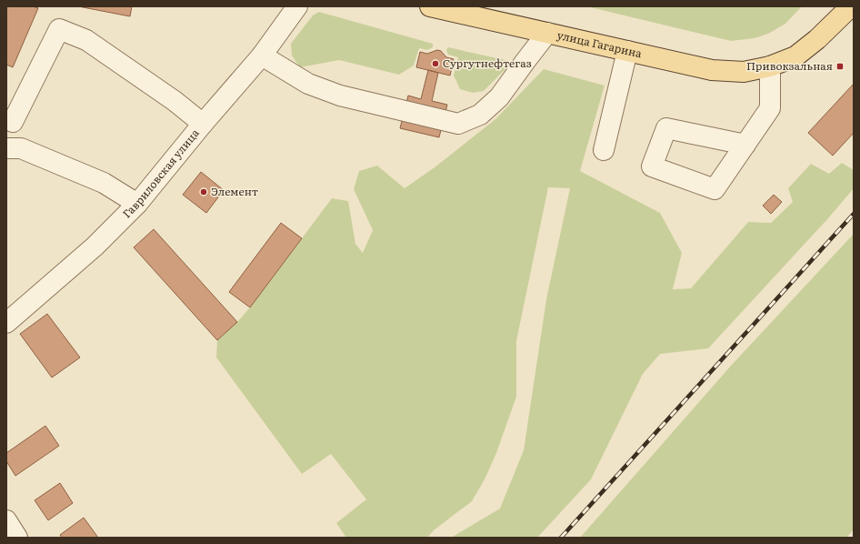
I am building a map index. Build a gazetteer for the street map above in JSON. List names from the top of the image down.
{
  "streets": {
    "main road": ["улица Гагарина"],
    "street": ["Гавриловская улица"]
  },
  "places": {
    "other": ["Сургутнефтегаз", "Элемент"],
    "transit": ["Привокзальная"]
  }
}
